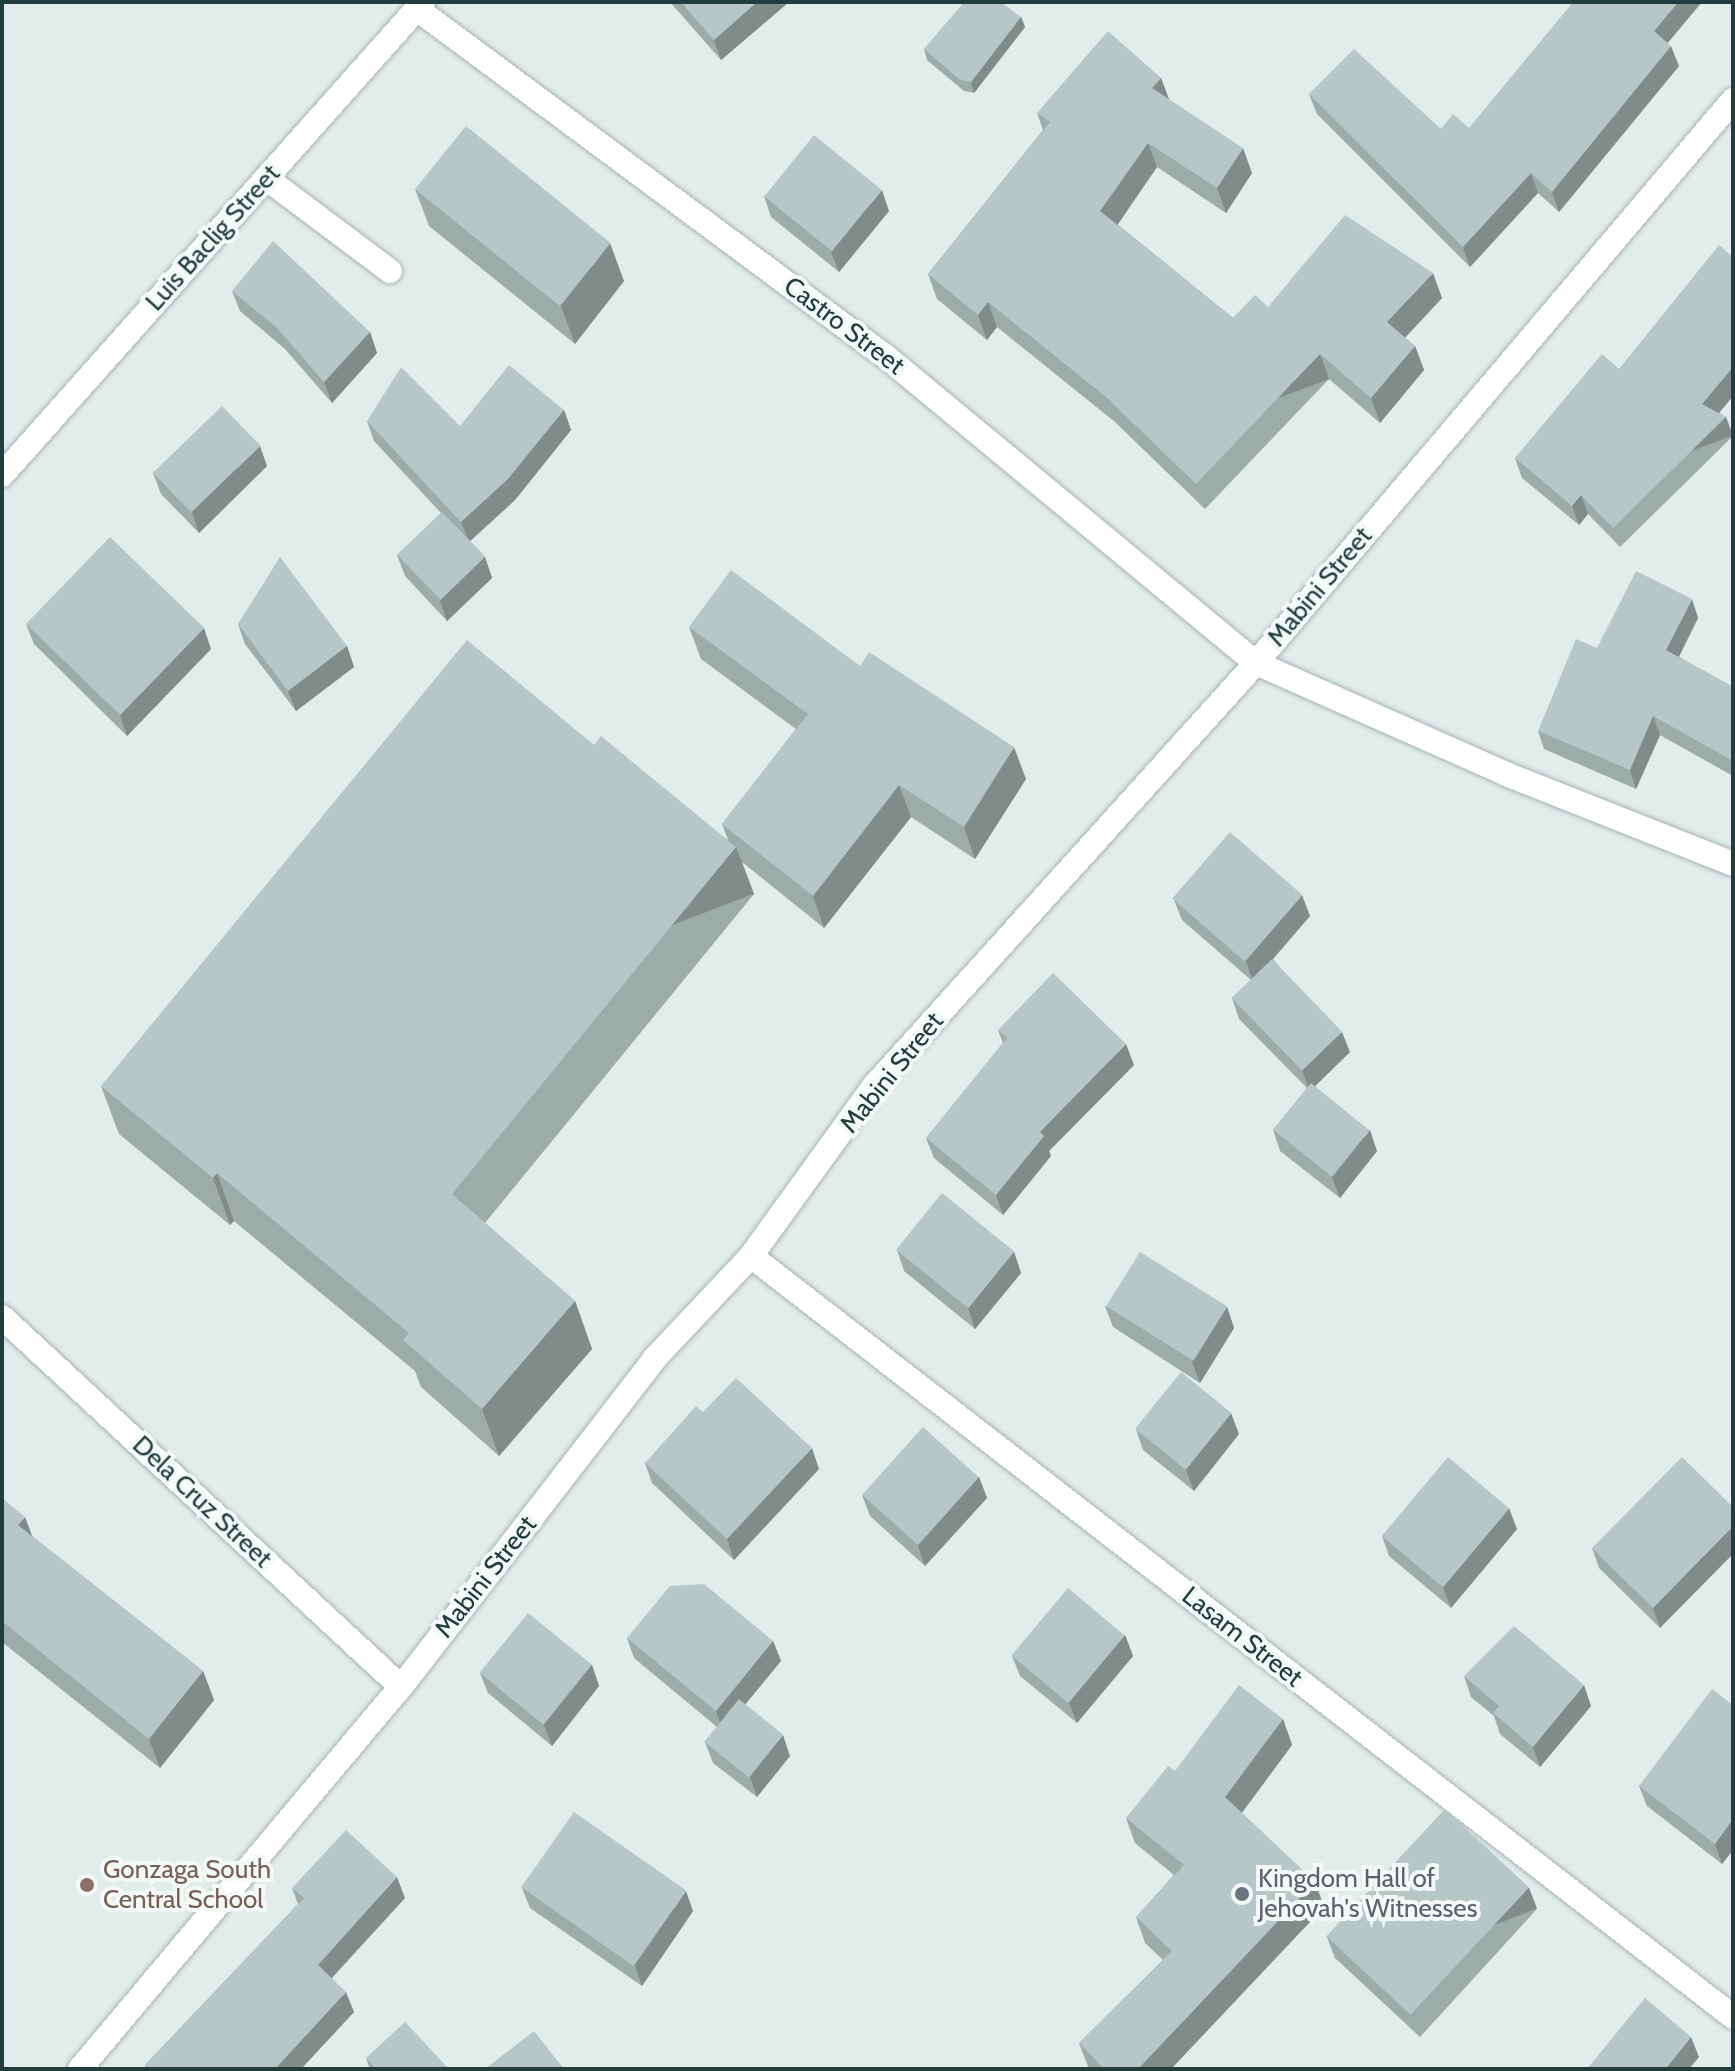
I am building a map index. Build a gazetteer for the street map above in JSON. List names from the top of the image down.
{
  "streets": {
    "street": [
      "Luis Baclig Street",
      "Castro Street",
      "Mabini Street",
      "Dela Cruz Street",
      "Lasam Street"
    ]
  },
  "crossings": [
    ["Luis Baclig Street", "Castro Street"],
    ["Castro Street", "Mabini Street"],
    ["Mabini Street", "Dela Cruz Street"],
    ["Mabini Street", "Lasam Street"]
  ],
  "places": ["Gonzaga South Central School", "Kingdom Hall of Jehovah's Witnesses"]
}
